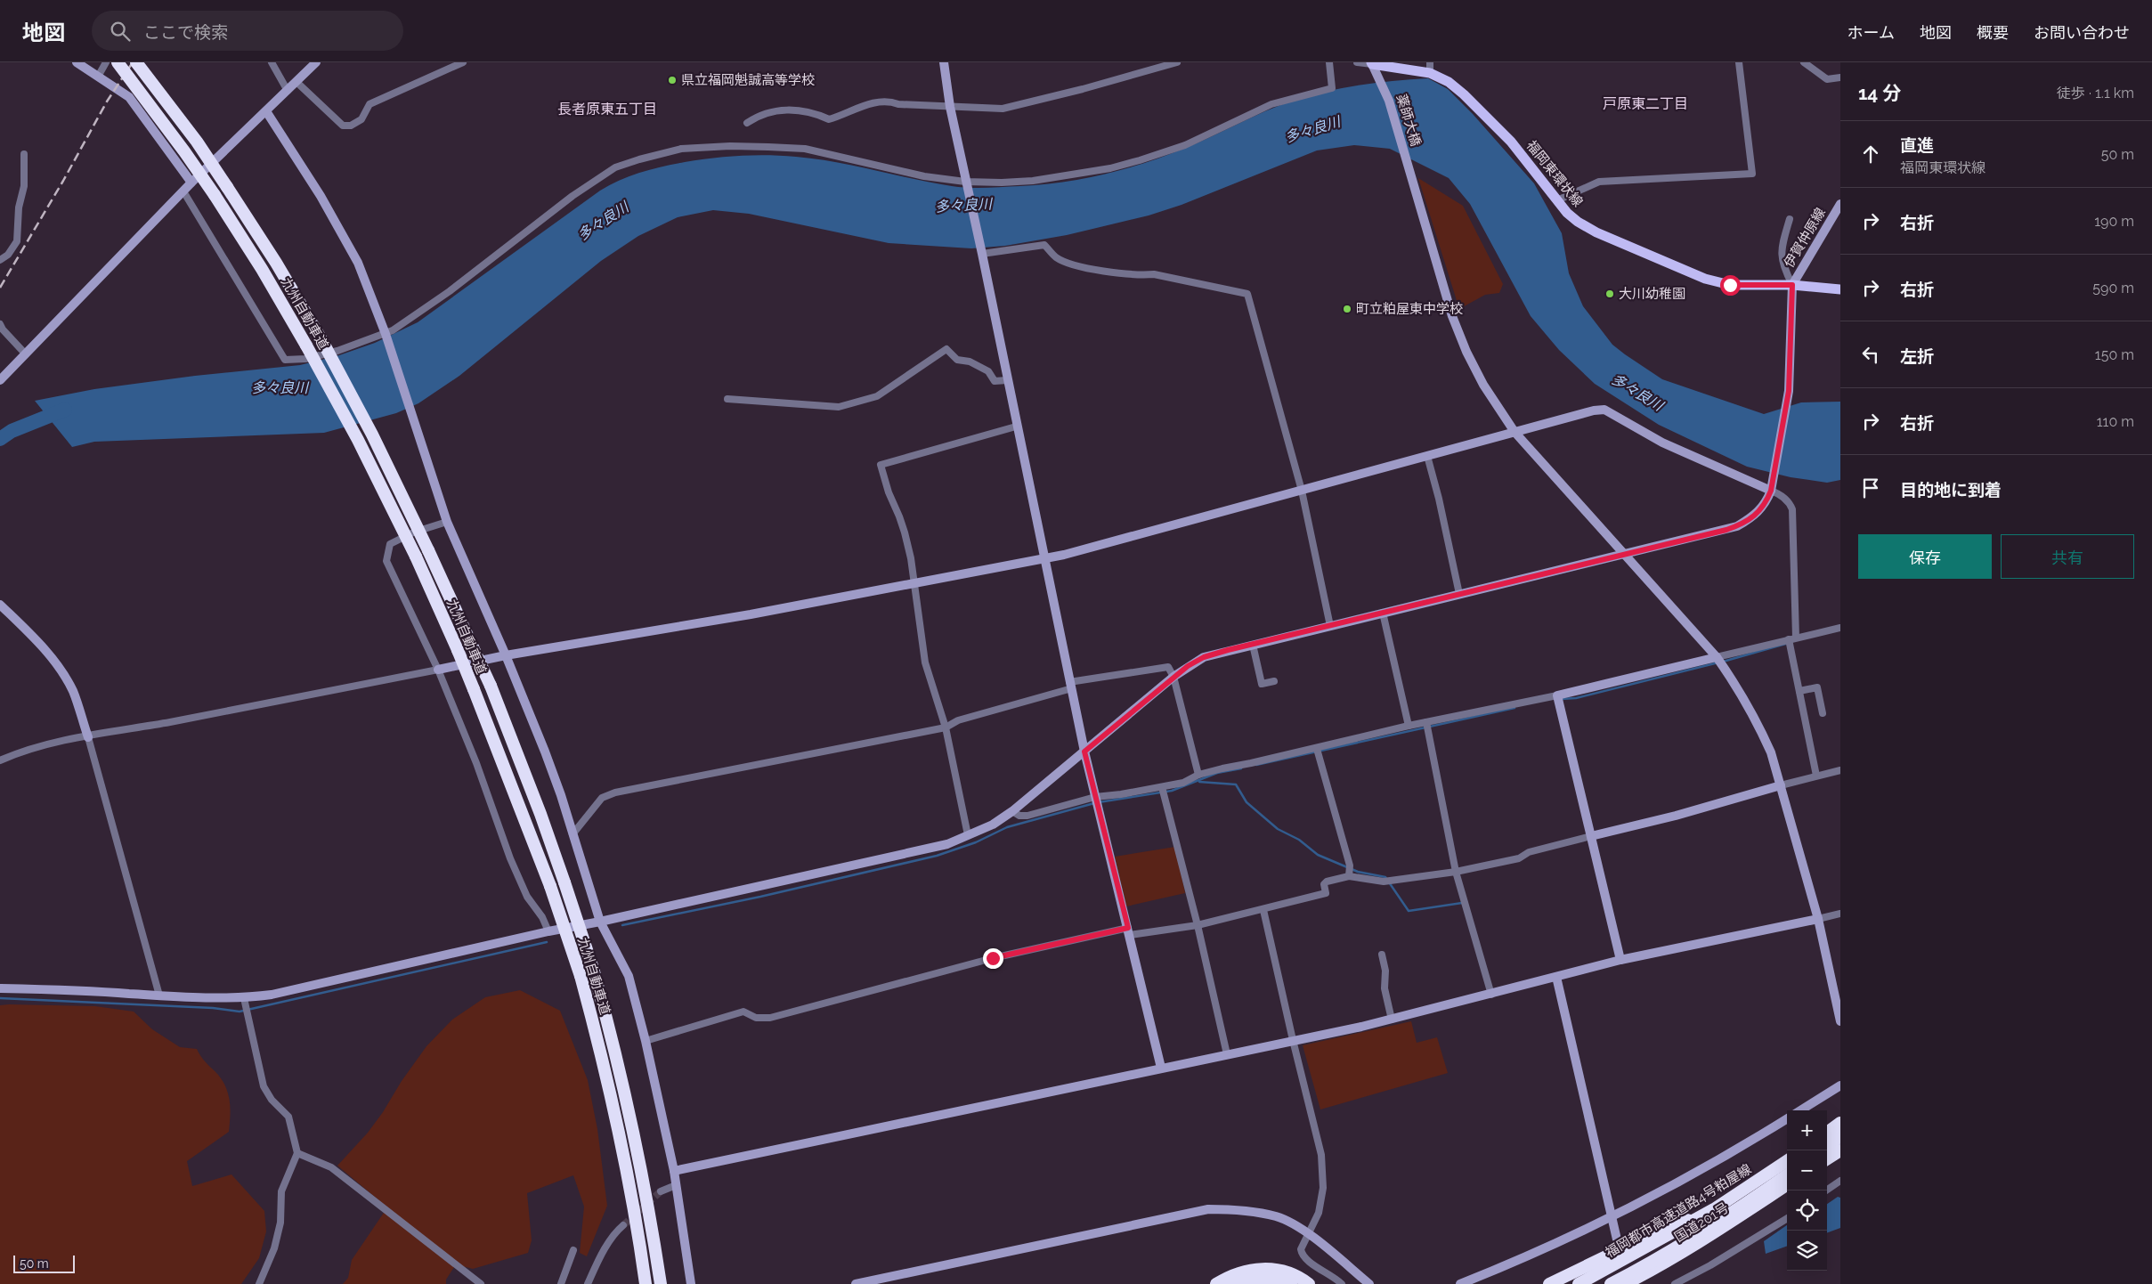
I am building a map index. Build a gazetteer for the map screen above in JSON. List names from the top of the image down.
{
  "streets": {
    "highway": ["九州自動車道", "福岡都市高速道路4号粕屋線", "国道201号"],
    "main road": ["福岡東環状線"],
    "street": ["薬師大橋", "伊賀仲原線"]
  },
  "crossings": [
    ["薬師大橋", "福岡東環状線"],
    ["福岡東環状線", "伊賀仲原線"]
  ],
  "districts": ["戸原東二丁目", "長者原東五丁目"],
  "water": ["多々良川"],
  "places": ["県立福岡魁誠高等学校", "大川幼稚園", "町立粕屋東中学校"],
  "scale_bar": "50 m",
  "page": {
    "header": "地図",
    "search": "ここで検索",
    "nav": [
      "ホーム",
      "地図",
      "概要",
      "お問い合わせ"
    ],
    "heading": ["14 分", "徒歩 · 1.1 km"],
    "list": [
      ["直進", "福岡東環状線", "50 m"],
      ["右折", "190 m"],
      ["右折", "590 m"],
      ["左折", "150 m"],
      ["右折", "110 m"],
      "目的地に到着"
    ],
    "buttons": ["保存", "共有"],
    "map_buttons": ["+", "−"],
    "scale": "50 m"
  }
}
